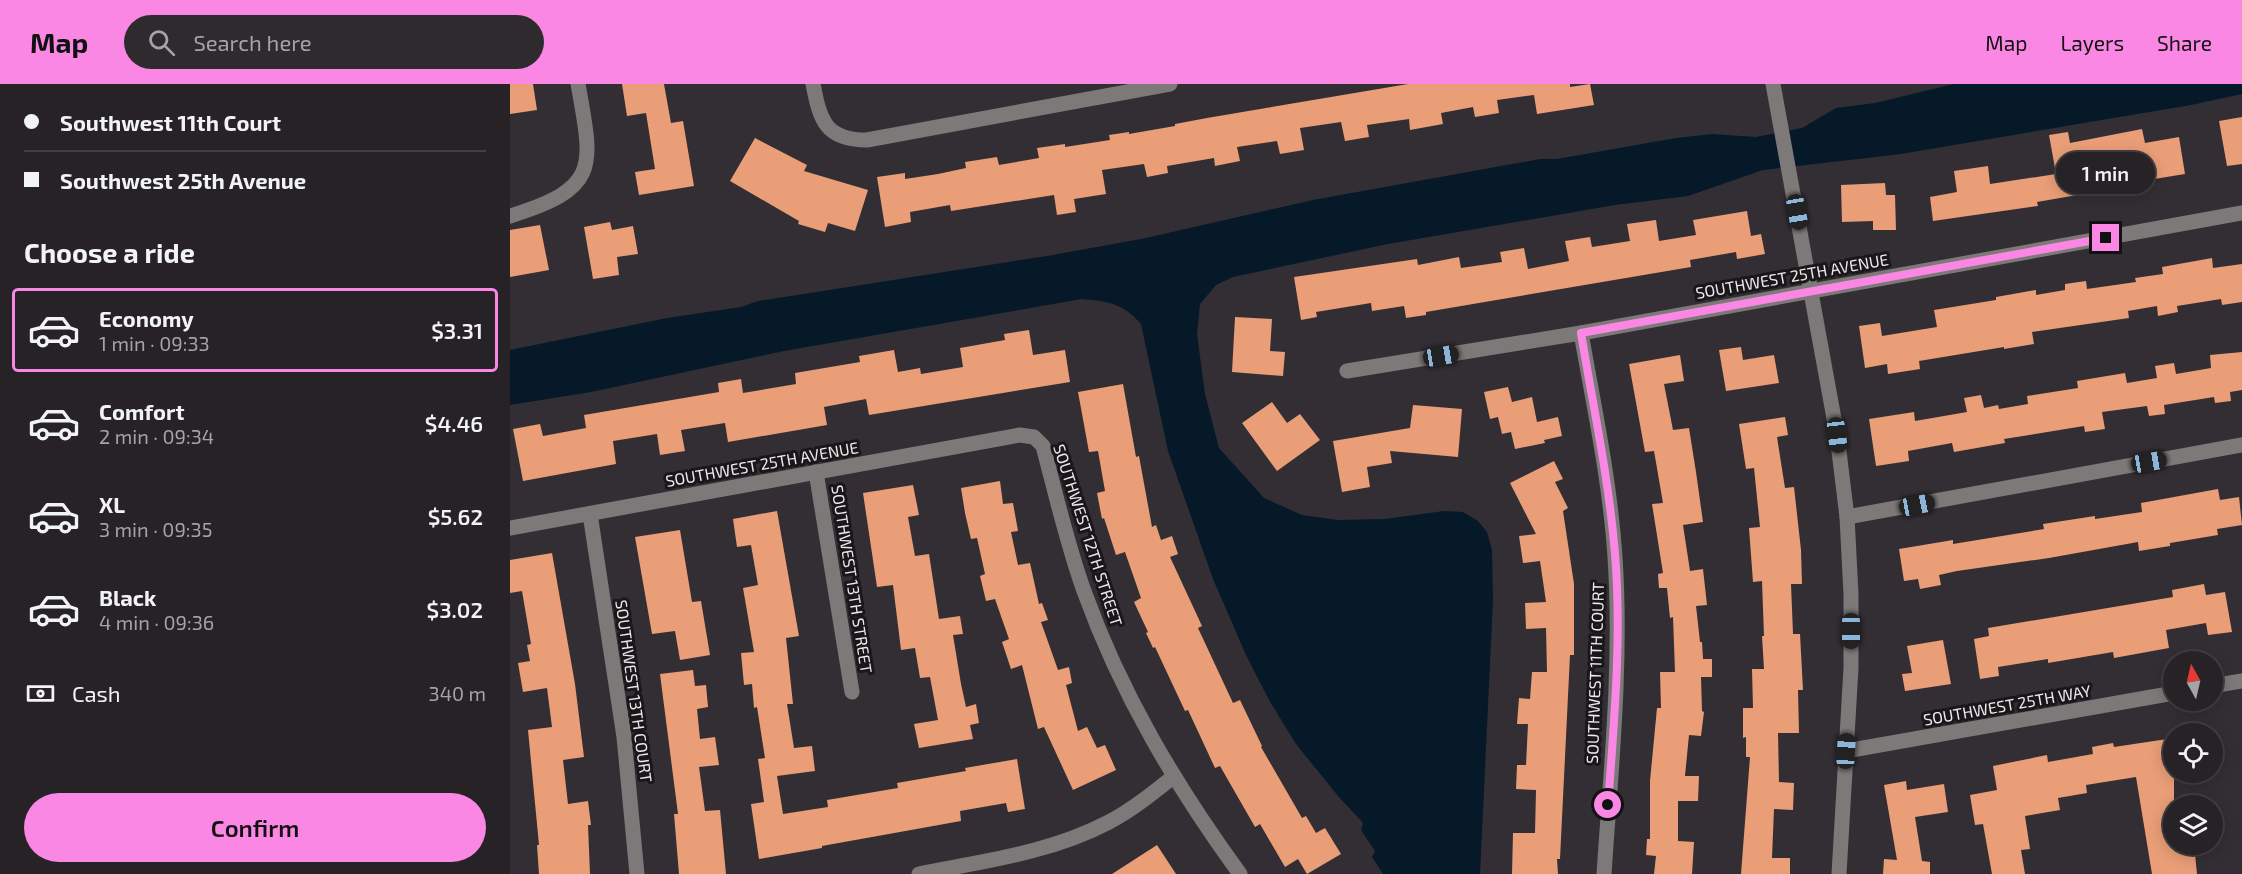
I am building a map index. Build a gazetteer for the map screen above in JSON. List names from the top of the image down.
{
  "streets": {
    "street": [
      "SOUTHWEST 25TH AVENUE",
      "SOUTHWEST 12TH STREET",
      "SOUTHWEST 13TH STREET",
      "SOUTHWEST 11TH COURT",
      "SOUTHWEST 13TH COURT",
      "SOUTHWEST 25TH WAY"
    ]
  },
  "crossings": [
    ["SOUTHWEST 25TH AVENUE", "SOUTHWEST 12TH STREET"],
    ["SOUTHWEST 25TH AVENUE", "SOUTHWEST 13TH STREET"],
    ["SOUTHWEST 25TH AVENUE", "SOUTHWEST 11TH COURT"],
    ["SOUTHWEST 25TH AVENUE", "SOUTHWEST 13TH COURT"]
  ],
  "north": "top",
  "page": {
    "header": "Map",
    "search": "Search here",
    "nav": ["Map", "Layers", "Share"],
    "banner": ["Southwest 11th Court", "Southwest 25th Avenue"],
    "bubble": "1 min",
    "heading": "Choose a ride",
    "list": [
      {
        "name": "Economy",
        "note": "1 min · 09:33",
        "value": "$3.31"
      },
      {
        "name": "Comfort",
        "note": "2 min · 09:34",
        "value": "$4.46"
      },
      {
        "name": "XL",
        "note": "3 min · 09:35",
        "value": "$5.62"
      },
      {
        "name": "Black",
        "note": "4 min · 09:36",
        "value": "$3.02"
      }
    ],
    "pay": ["Cash", "340 m"],
    "buttons": "Confirm"
  }
}
